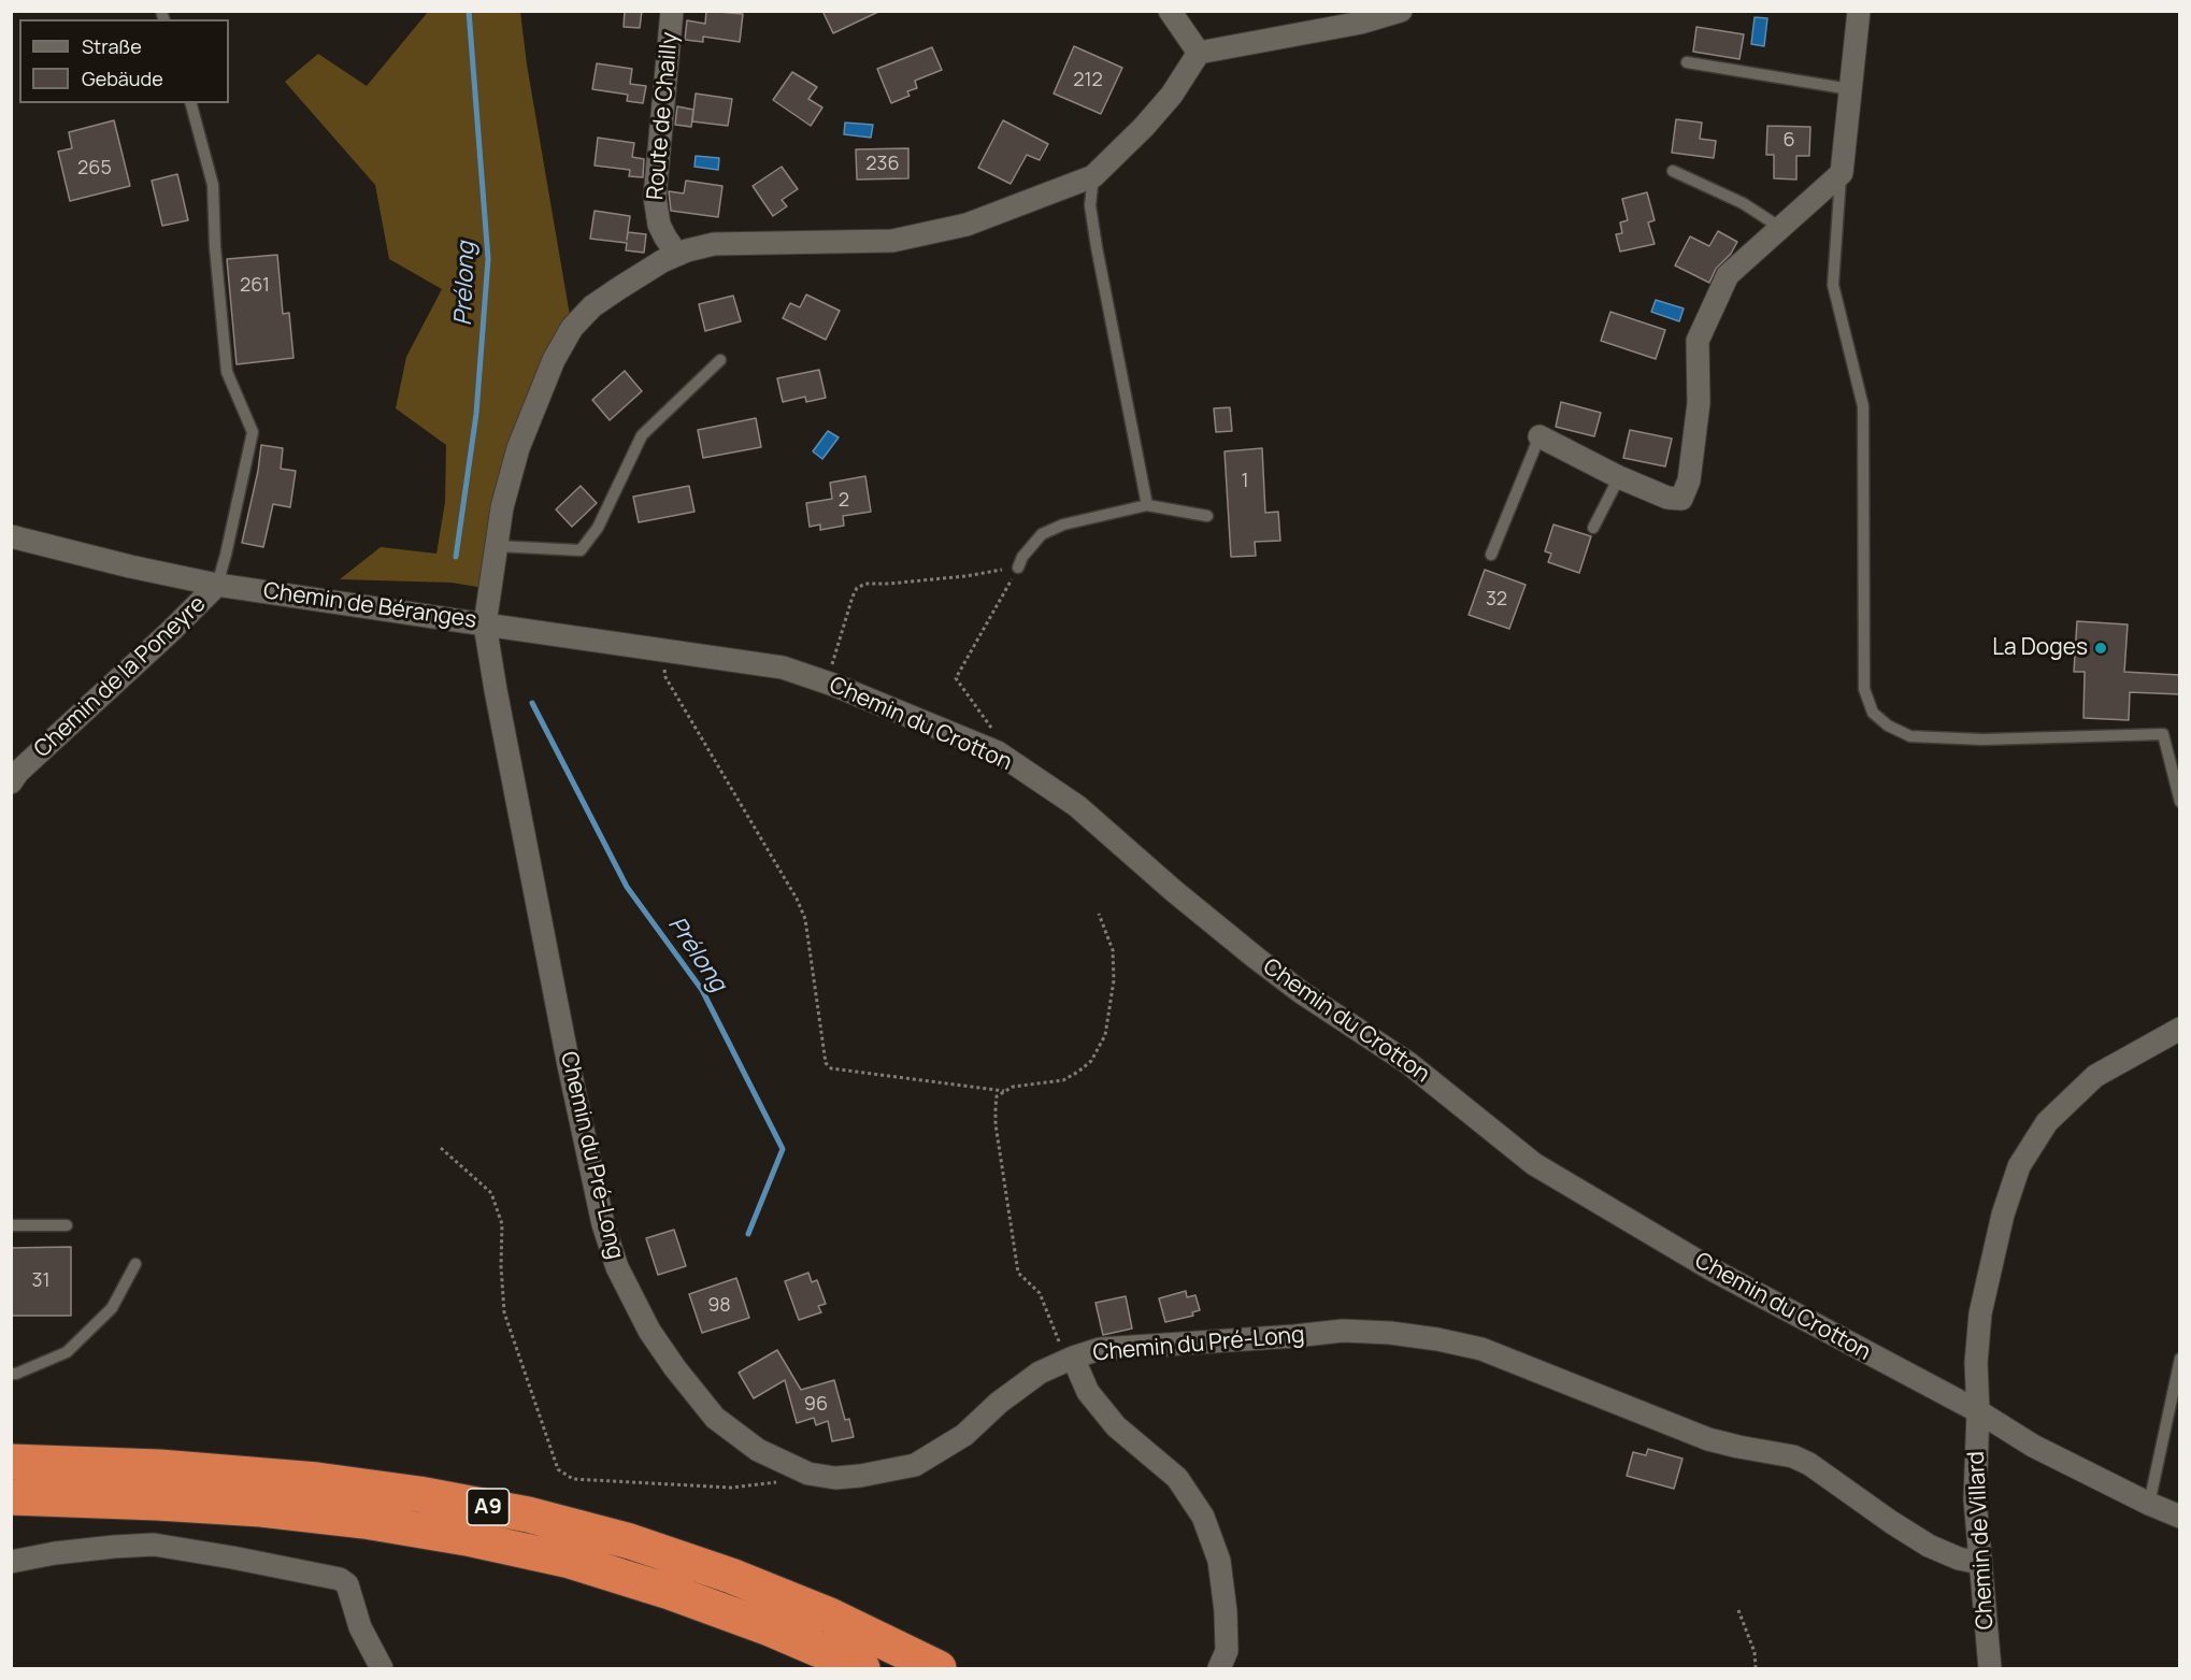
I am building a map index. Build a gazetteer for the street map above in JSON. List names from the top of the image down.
{
  "streets": {
    "highway": ["A9"],
    "street": [
      "Route de Chailly",
      "Chemin de Béranges",
      "Chemin de la Poneyre",
      "Chemin du Crotton",
      "Chemin du Pré-Long",
      "Chemin de Villard"
    ]
  },
  "crossings": [
    ["Route de Chailly", "Chemin de Béranges"],
    ["Chemin de Béranges", "Chemin de la Poneyre"],
    ["Chemin de Béranges", "Chemin du Crotton"],
    ["Chemin de Béranges", "Chemin du Pré-Long"],
    ["Chemin du Crotton", "Chemin du Pré-Long"],
    ["Chemin du Crotton", "Chemin de Villard"],
    ["Chemin du Pré-Long", "Chemin de Villard"]
  ],
  "water": ["Prélong"],
  "places": ["La Doges"],
  "house_numbers": [
    "212",
    "6",
    "236",
    "265",
    "261",
    "1",
    "2",
    "32",
    "31",
    "98",
    "96"
  ],
  "legend": ["Straße", "Gebäude"]
}
